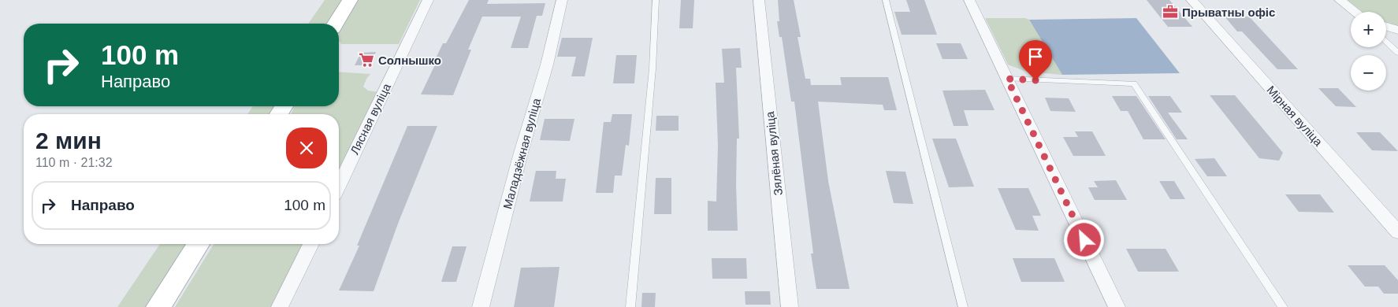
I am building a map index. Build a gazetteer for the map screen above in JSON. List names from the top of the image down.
{
  "streets": {
    "street": [
      "Мірная вуліца",
      "Лясная вуліца",
      "Маладзёжная вуліца",
      "Зялёная вуліца"
    ]
  },
  "places": {
    "office": ["Прыватны офіс"],
    "supermarket": ["Солнышко"]
  },
  "page": {
    "map_buttons": ["+", "−"],
    "turn": ["100 m", "Направо"],
    "heading": ["2 мин", "110 m · 21:32"],
    "list": [
      {
        "name": "Направо",
        "value": "100 m"
      }
    ]
  }
}
